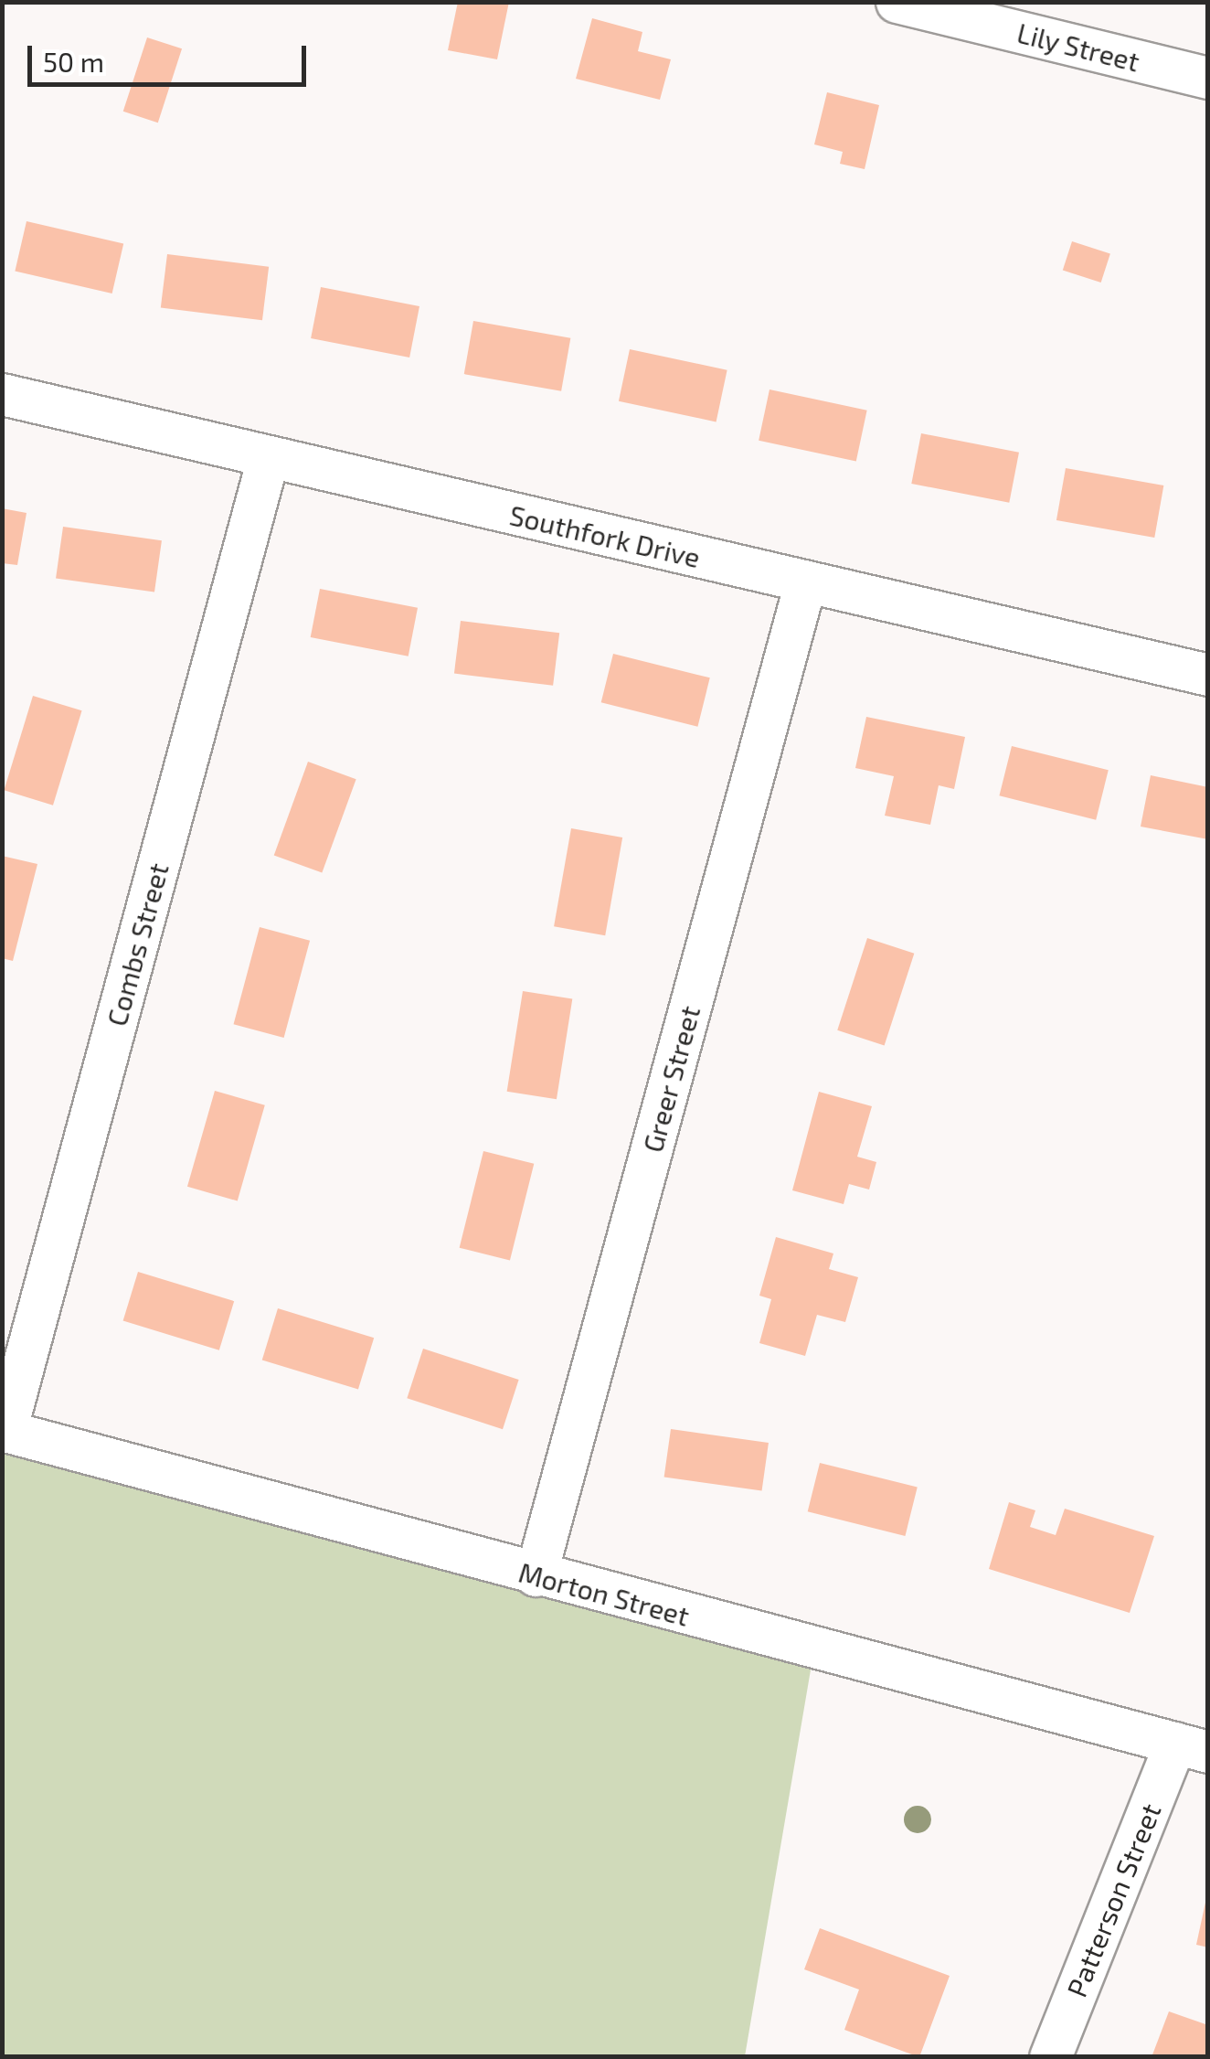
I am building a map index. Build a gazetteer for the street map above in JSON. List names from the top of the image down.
{
  "streets": {
    "street": [
      "Lily Street",
      "Southfork Drive",
      "Combs Street",
      "Greer Street",
      "Morton Street",
      "Patterson Street"
    ]
  },
  "crossings": [
    ["Southfork Drive", "Combs Street"],
    ["Southfork Drive", "Greer Street"],
    ["Combs Street", "Morton Street"],
    ["Greer Street", "Morton Street"],
    ["Morton Street", "Patterson Street"]
  ],
  "scale_bar": "50 m"
}
